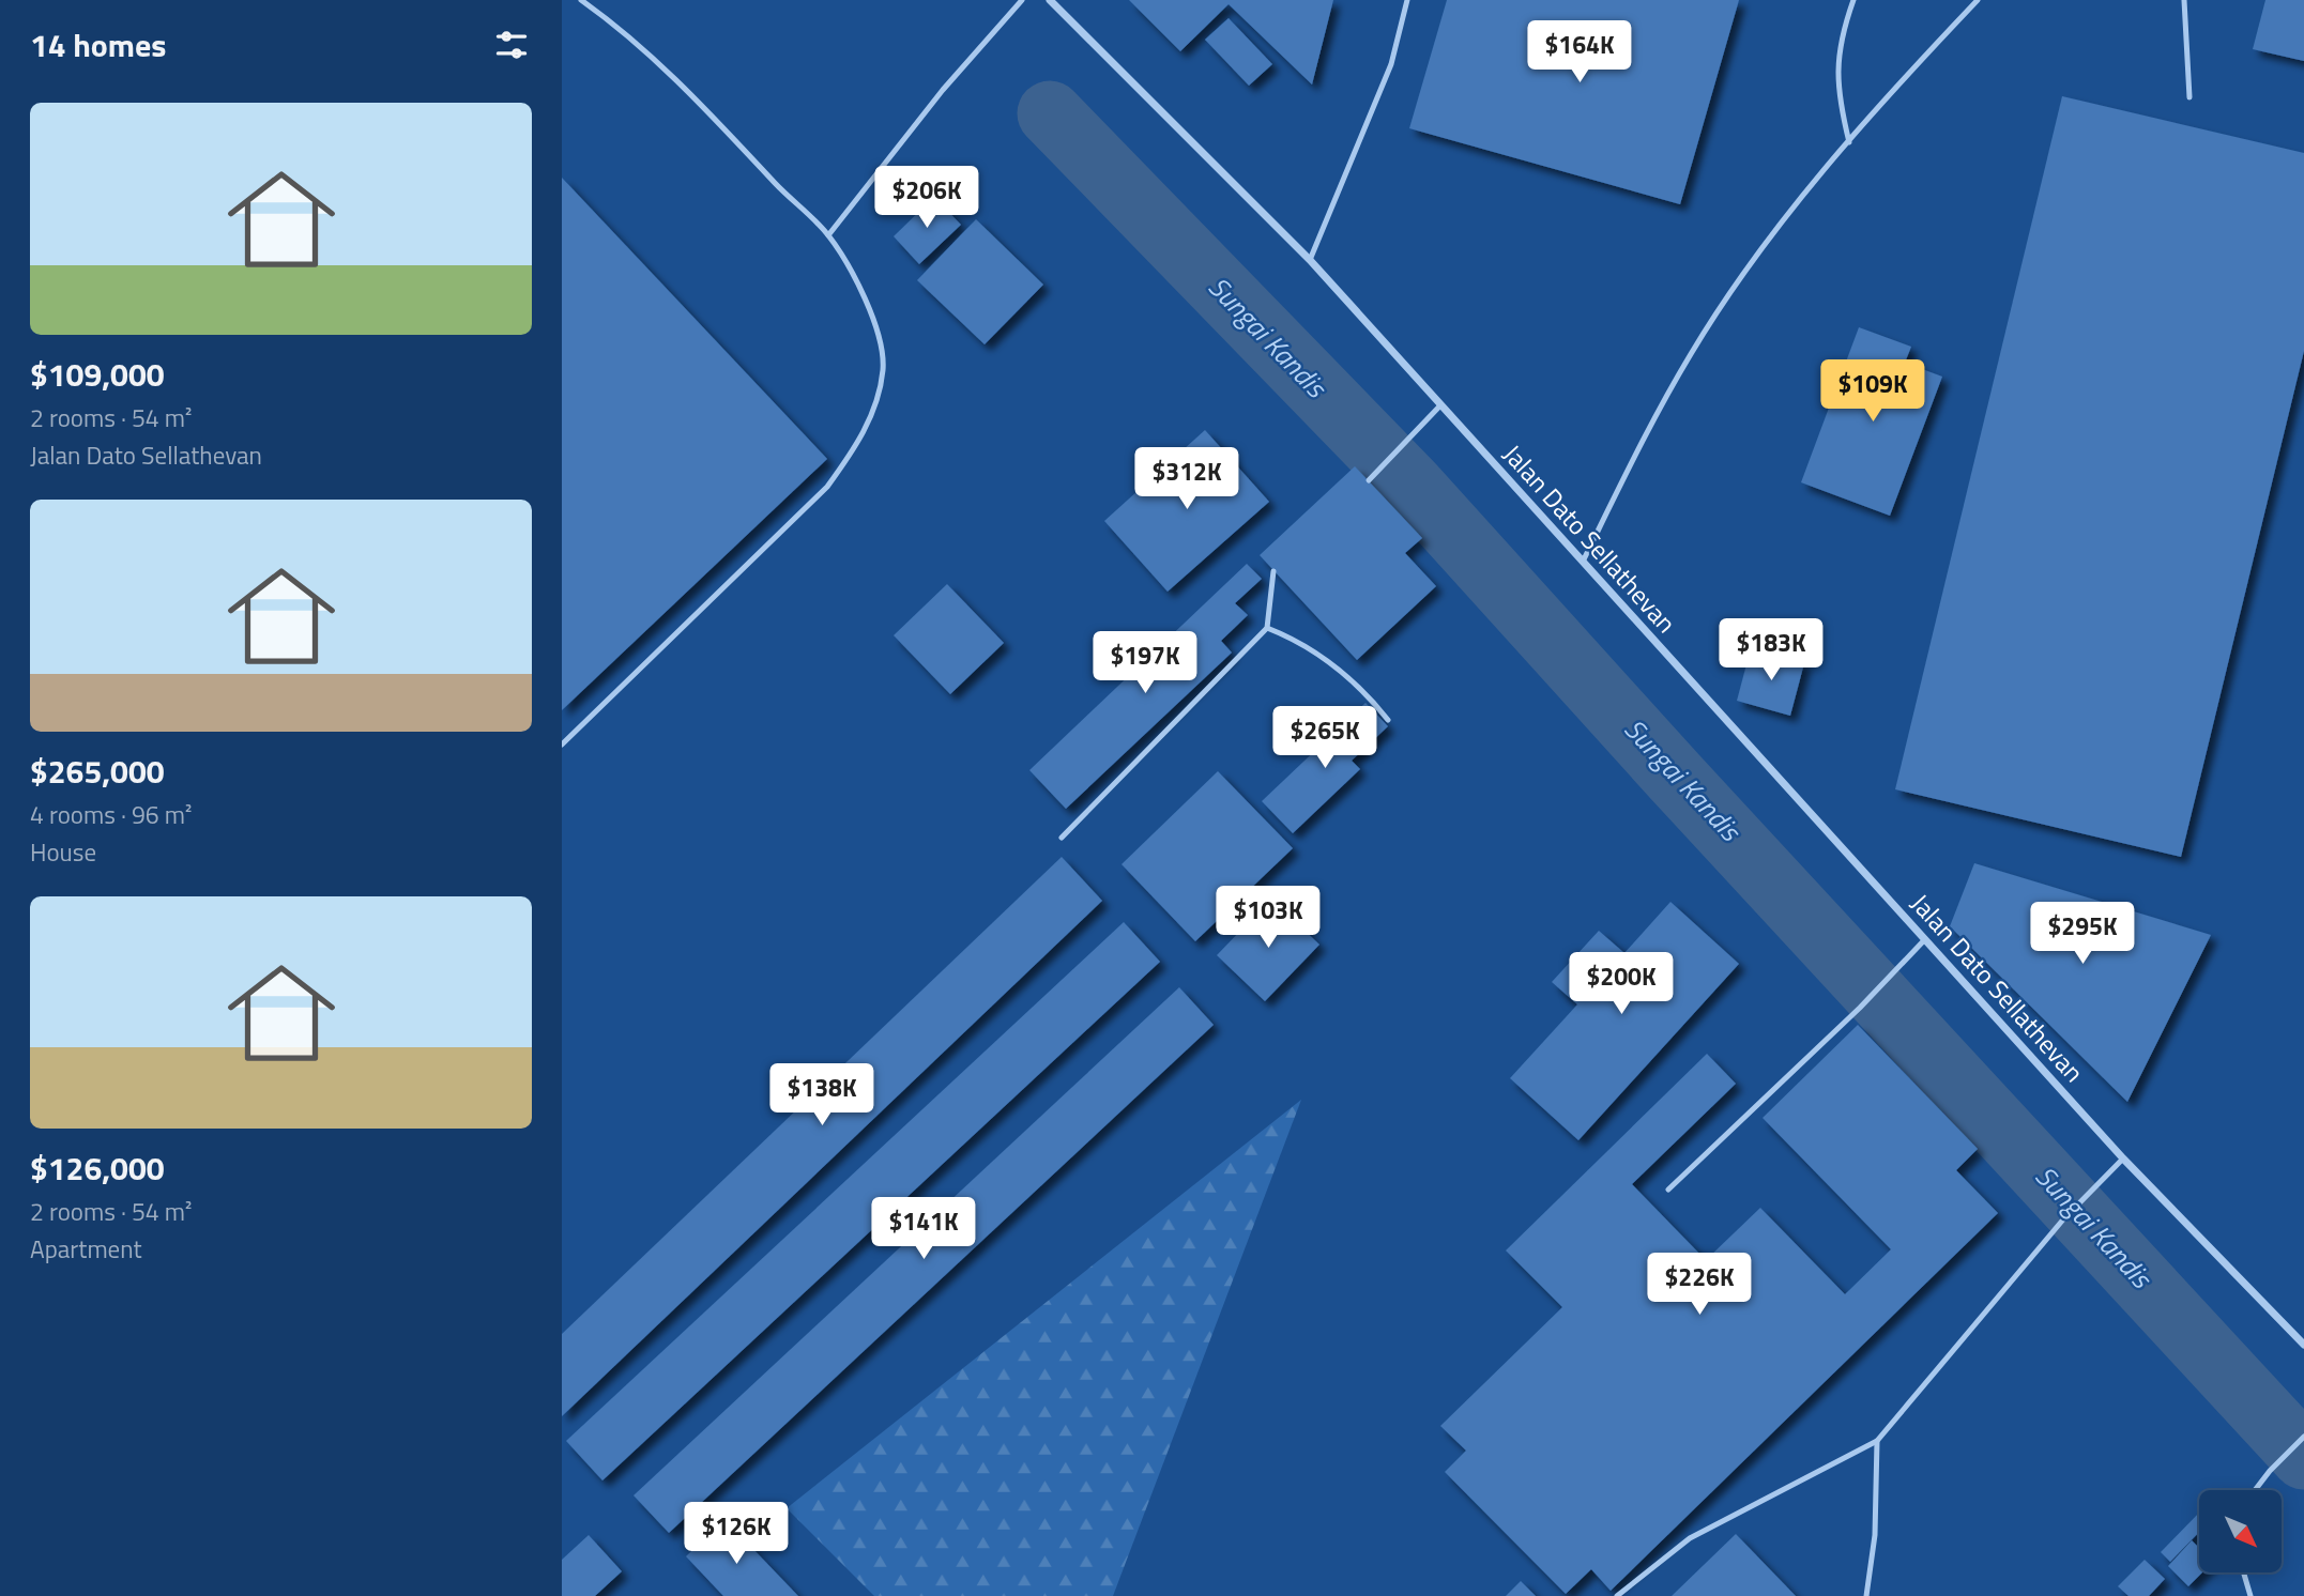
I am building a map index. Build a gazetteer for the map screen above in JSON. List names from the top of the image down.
{
  "streets": {
    "street": ["Jalan Dato Sellathevan"]
  },
  "water": ["Sungai Kandis"],
  "north": "bottom right",
  "page": {
    "heading": "14 homes",
    "price": [
      "$164K",
      "$206K",
      "$109K",
      "$312K",
      "$183K",
      "$197K",
      "$265K",
      "$103K",
      "$295K",
      "$200K",
      "$138K",
      "$141K",
      "$226K",
      "$126K"
    ],
    "list": [
      {
        "name": "$109,000",
        "note": "2 rooms · 54 m² · Jalan Dato Sellathevan"
      },
      {
        "name": "$265,000",
        "note": "4 rooms · 96 m² · House"
      },
      {
        "name": "$126,000",
        "note": "2 rooms · 54 m² · Apartment"
      }
    ]
  }
}
